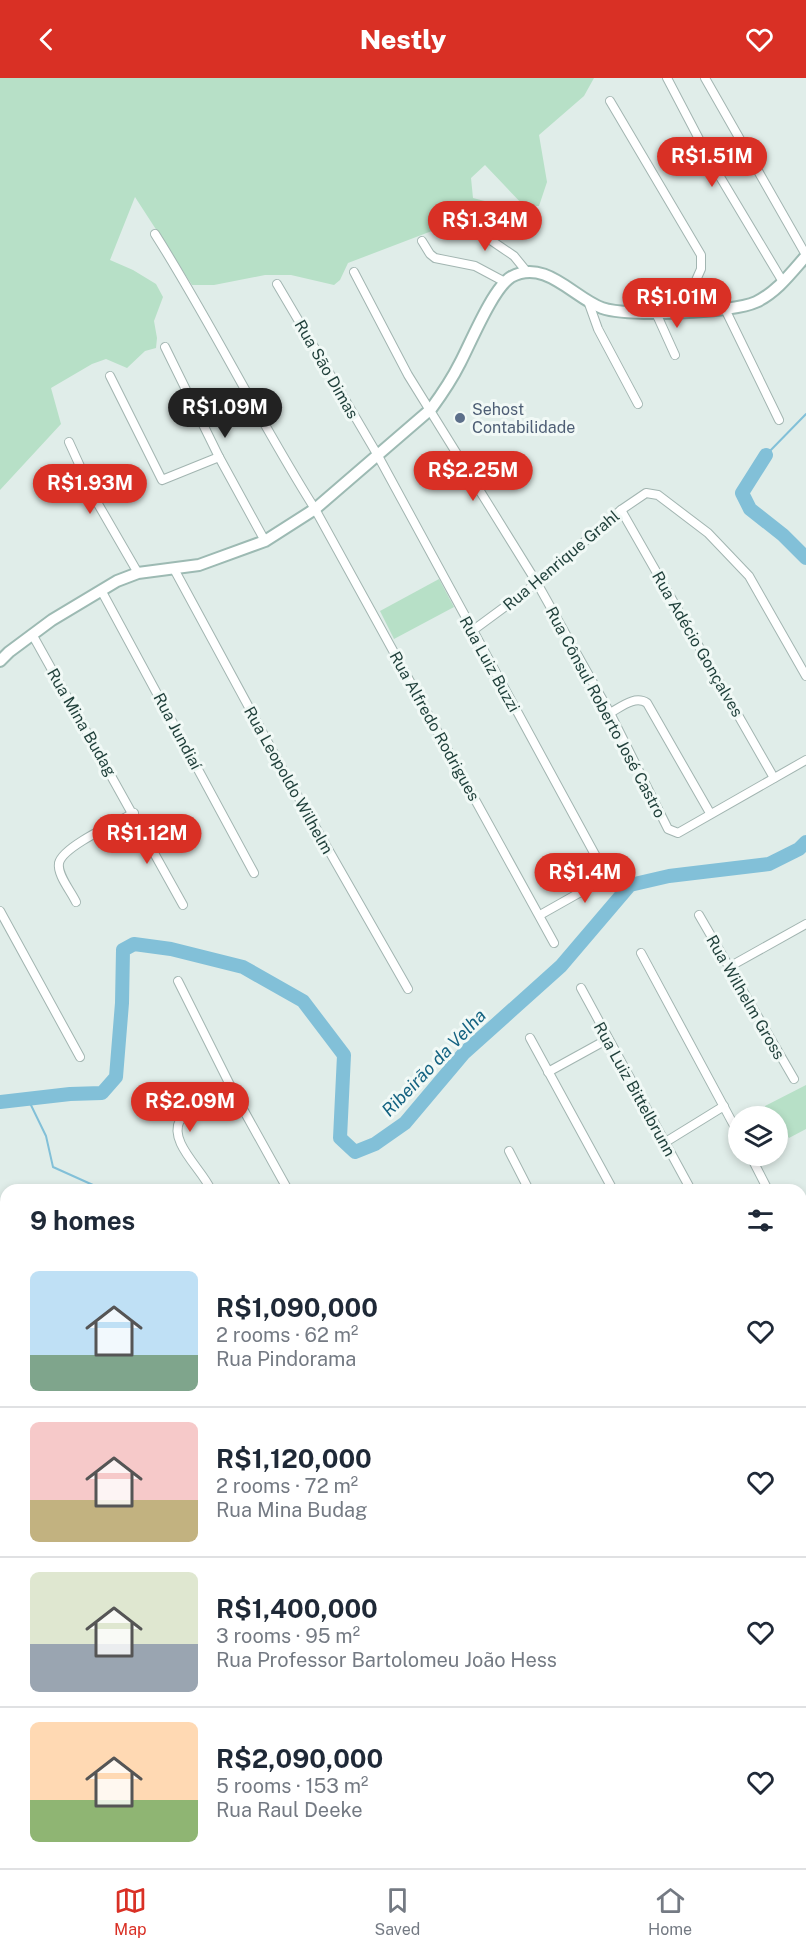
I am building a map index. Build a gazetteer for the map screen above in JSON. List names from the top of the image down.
{
  "streets": {
    "street": [
      "Rua São Dimas",
      "Rua Henrique Grahl",
      "Rua Adécio Gonçalves",
      "Rua Luiz Buzzi",
      "Rua Cônsul Roberto José Castro",
      "Rua Mina Budag",
      "Rua Alfredo Rodrigues",
      "Rua Jundiaí",
      "Rua Leopoldo Wilhelm",
      "Rua Wilhelm Gross",
      "Rua Luiz Bittelbrunn"
    ]
  },
  "crossings": [
    ["Rua São Dimas", "Rua Luiz Buzzi"],
    ["Rua Henrique Grahl", "Rua Adécio Gonçalves"],
    ["Rua Henrique Grahl", "Rua Luiz Buzzi"],
    ["Rua Henrique Grahl", "Rua Cônsul Roberto José Castro"],
    ["Rua Adécio Gonçalves", "Rua Cônsul Roberto José Castro"],
    ["Rua Luiz Buzzi", "Rua Alfredo Rodrigues"]
  ],
  "water": ["Ribeirão da Velha"],
  "places": ["Sehost Contabilidade"],
  "page": {
    "header": "Nestly",
    "price": [
      "R$1.51M",
      "R$1.34M",
      "R$1.01M",
      "R$1.09M",
      "R$2.25M",
      "R$1.93M",
      "R$1.12M",
      "R$1.4M",
      "R$2.09M"
    ],
    "heading": "9 homes",
    "list": [
      {
        "name": "R$1,090,000",
        "note": "2 rooms · 62 m² · Rua Pindorama"
      },
      {
        "name": "R$1,120,000",
        "note": "2 rooms · 72 m² · Rua Mina Budag"
      },
      {
        "name": "R$1,400,000",
        "note": "3 rooms · 95 m² · Rua Professor Bartolomeu João Hess"
      },
      {
        "name": "R$2,090,000",
        "note": "5 rooms · 153 m² · Rua Raul Deeke"
      }
    ],
    "tabs": ["Map", "Saved", "Home"]
  }
}
